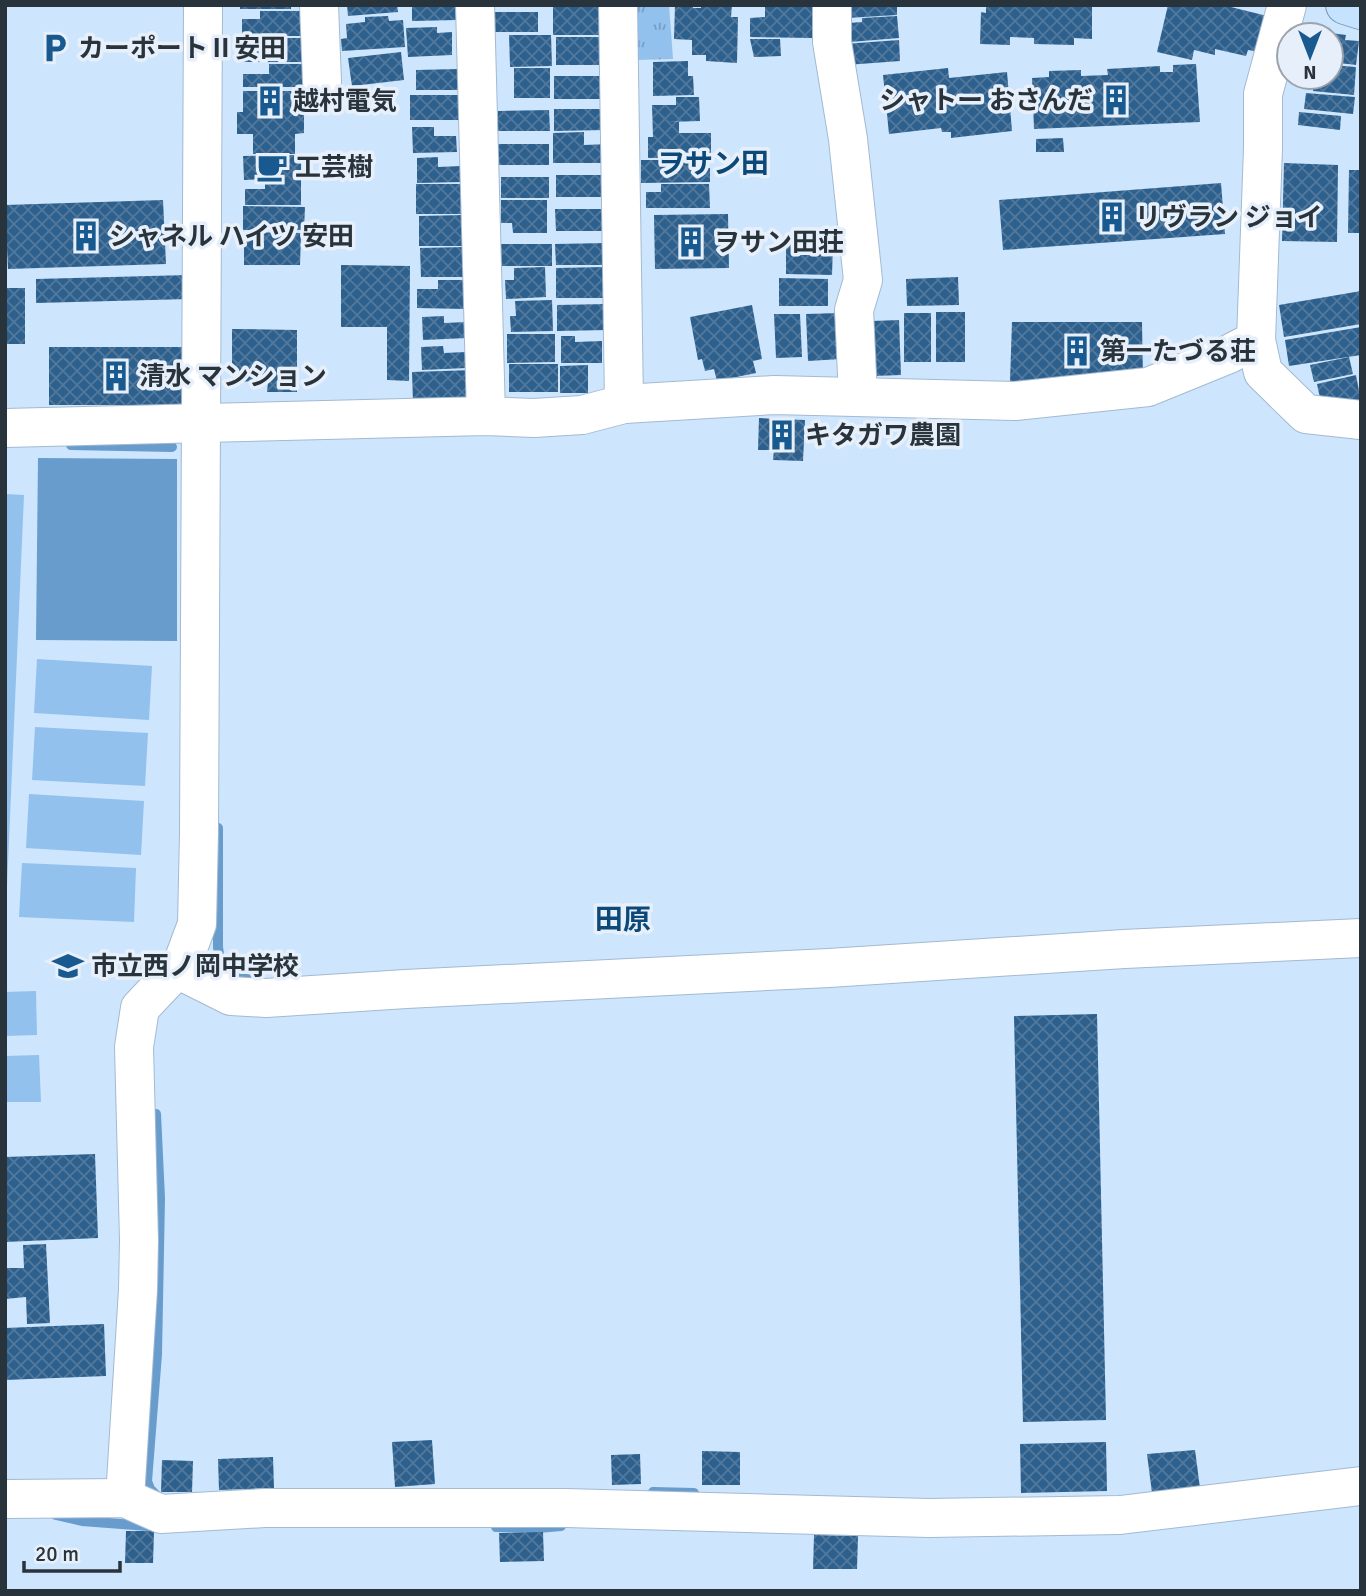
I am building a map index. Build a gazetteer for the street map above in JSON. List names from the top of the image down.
{
  "districts": ["ヲサン田", "田原"],
  "places": {
    "parking": ["カーポートⅡ安田"],
    "building": [
      "シャトー おさんだ",
      "越村電気",
      "リヴラン ジョイ",
      "シャネル ハイツ 安田",
      "ヲサン田荘",
      "第一たづる荘",
      "清水 マンション",
      "キタガワ農園"
    ],
    "cafe": ["工芸樹"],
    "school or university": ["市立西ノ岡中学校"]
  },
  "scale_bar": "20 m",
  "north": "bottom"
}
